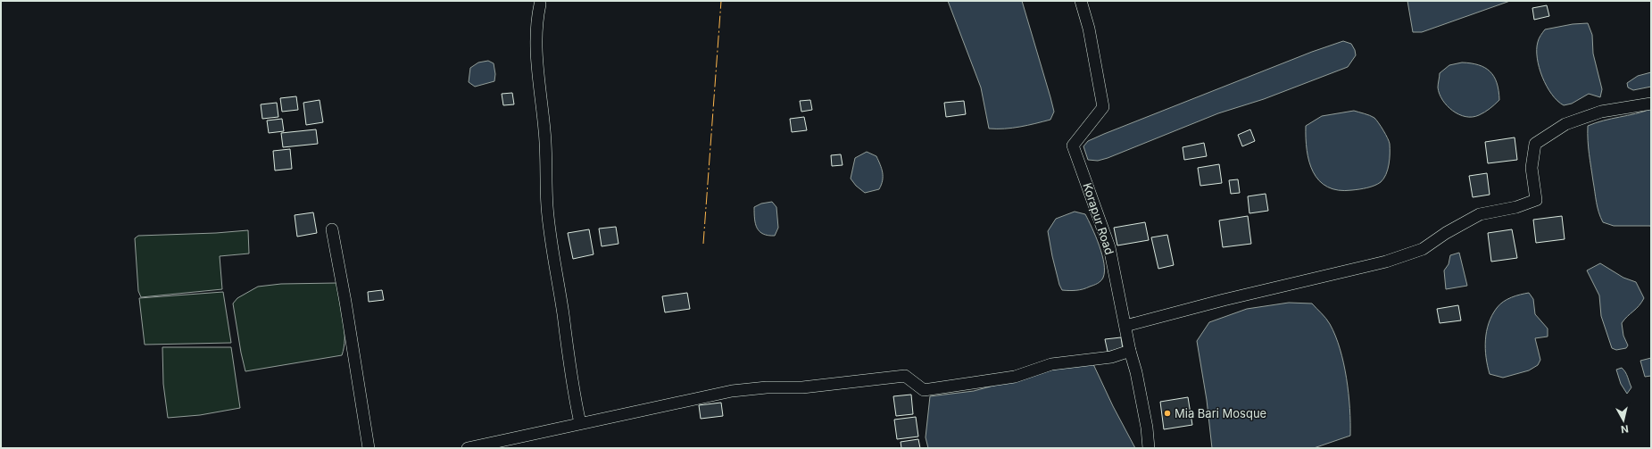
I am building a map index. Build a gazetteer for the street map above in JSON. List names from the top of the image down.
{
  "streets": {
    "street": ["Korapur Road"]
  },
  "places": ["Mia Bari Mosque"],
  "north": "bottom"
}
